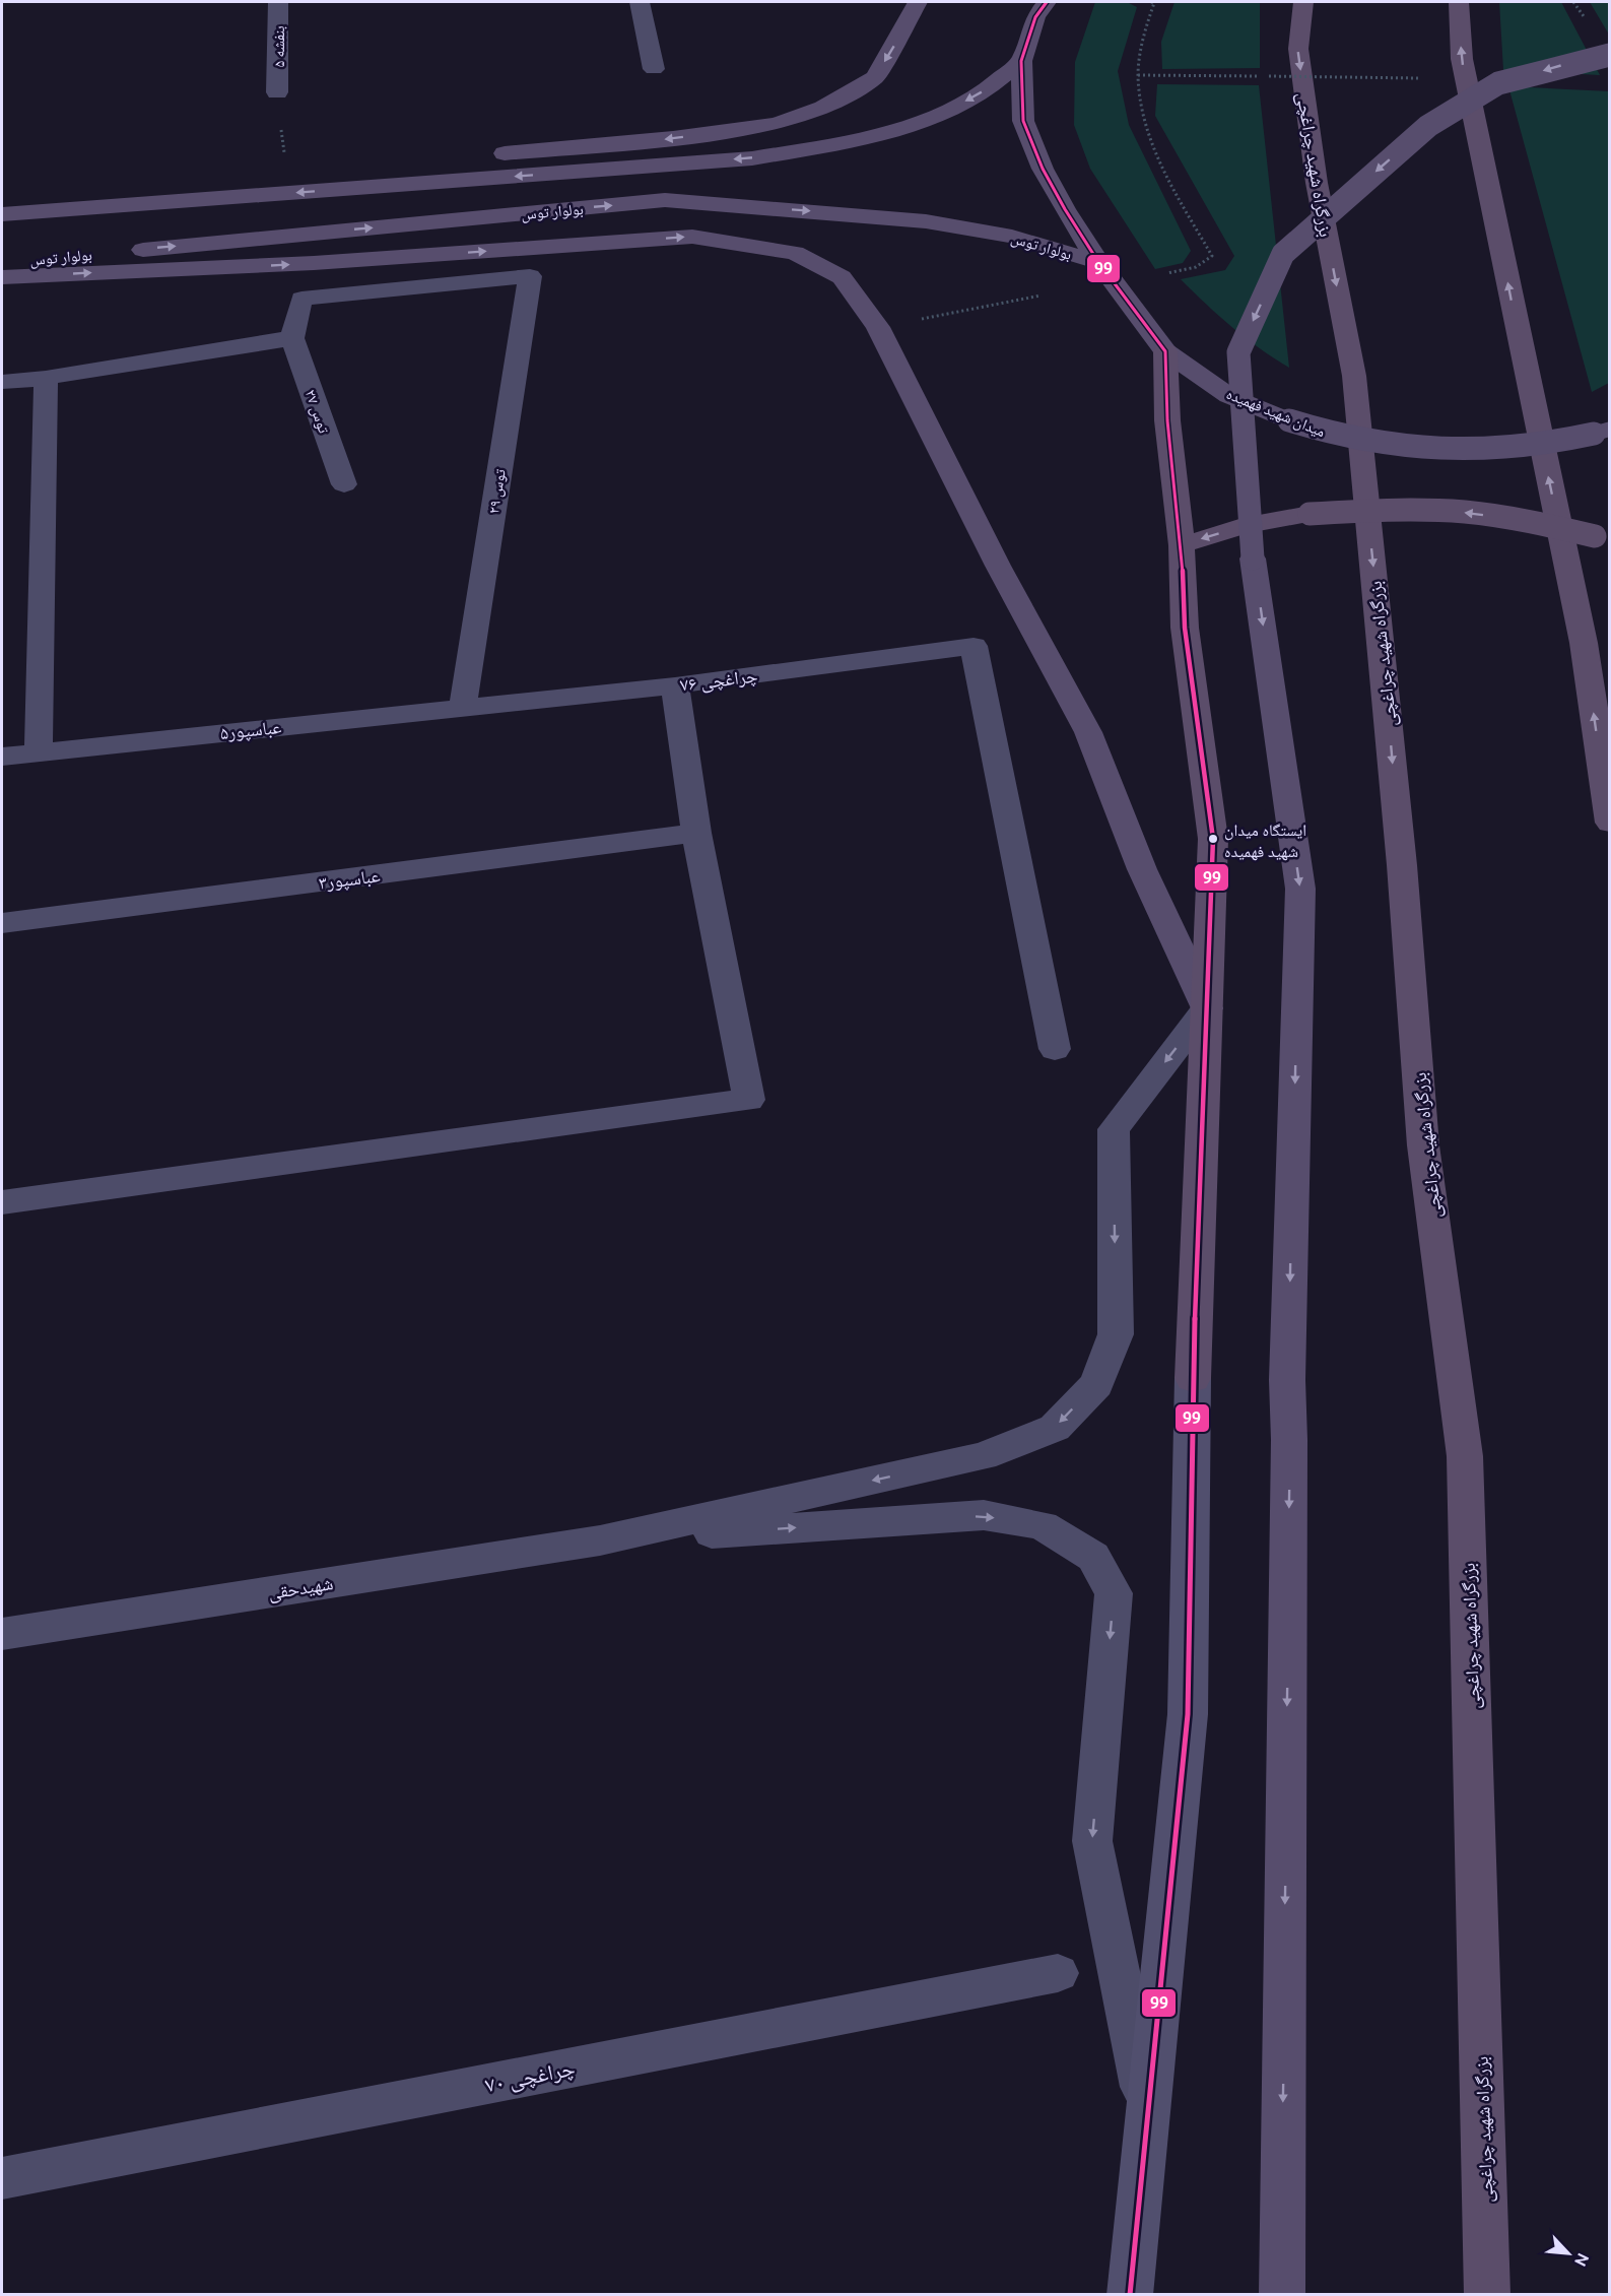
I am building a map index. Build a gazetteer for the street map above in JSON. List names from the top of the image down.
{
  "streets": {
    "highway": ["بزرگراه شهید چراغچی"],
    "main road": ["بولوار توس", "میدان شهید فهمیده"],
    "street": [
      "بنفشه ۵",
      "توس ۲۷",
      "توس ۲۹",
      "چراغچی ۷۶",
      "عباسپور۵",
      "عباسپور۳",
      "شهیدحقی",
      "چراغچی ۷۰"
    ]
  },
  "crossings": [
    ["بولوار توس", "میدان شهید فهمیده"],
    ["توس ۲۷", "توس ۲۹"],
    ["توس ۲۹", "چراغچی ۷۶"],
    ["توس ۲۹", "عباسپور۵"],
    ["چراغچی ۷۶", "عباسپور۵"]
  ],
  "places": ["ایستگاه میدان شهید فهمیده"],
  "lines": ["transit line 99"],
  "north": "bottom right"
}
